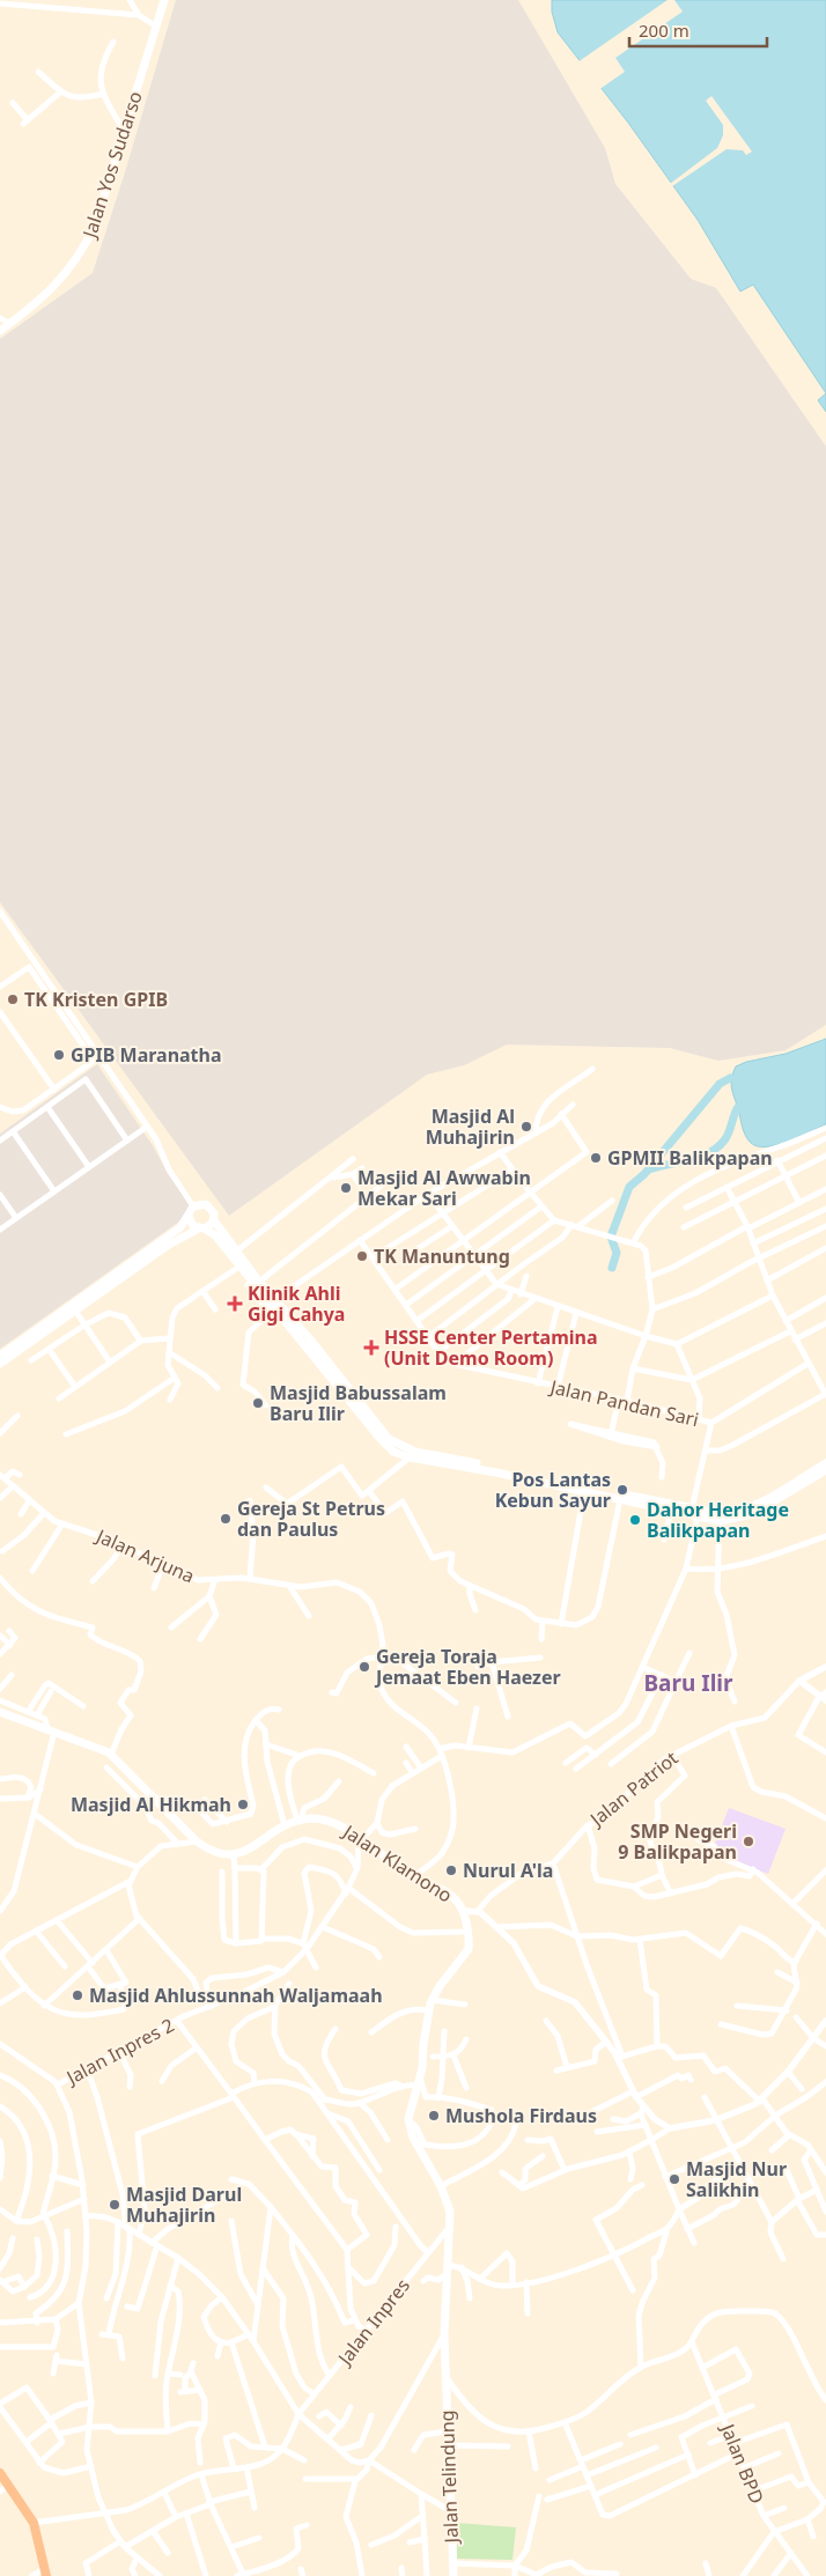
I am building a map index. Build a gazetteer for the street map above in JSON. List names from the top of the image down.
{
  "streets": {
    "main road": ["Jalan Yos Sudarso", "Jalan Klamono", "Jalan Telindung"],
    "street": [
      "Jalan Pandan Sari",
      "Jalan Arjuna",
      "Jalan Patriot",
      "Jalan Inpres 2",
      "Jalan Inpres",
      "Jalan BPD"
    ]
  },
  "districts": ["Baru Ilir"],
  "places": {
    "other": [
      "TK Kristen GPIB",
      "GPIB Maranatha",
      "Masjid Al Muhajirin",
      "GPMII Balikpapan",
      "Masjid Al Awwabin Mekar Sari",
      "TK Manuntung",
      "Masjid Babussalam Baru Ilir",
      "Pos Lantas Kebun Sayur",
      "Gereja St Petrus dan Paulus",
      "Dahor Heritage Balikpapan",
      "Gereja Toraja Jemaat Eben Haezer",
      "Masjid Al Hikmah",
      "SMP Negeri 9 Balikpapan",
      "Nurul A'la",
      "Masjid Ahlussunnah Waljamaah",
      "Mushola Firdaus",
      "Masjid Nur Salikhin",
      "Masjid Darul Muhajirin"
    ],
    "health": ["Klinik Ahli Gigi Cahya", "HSSE Center Pertamina (Unit Demo Room)"]
  },
  "scale_bar": "200 m"
}
